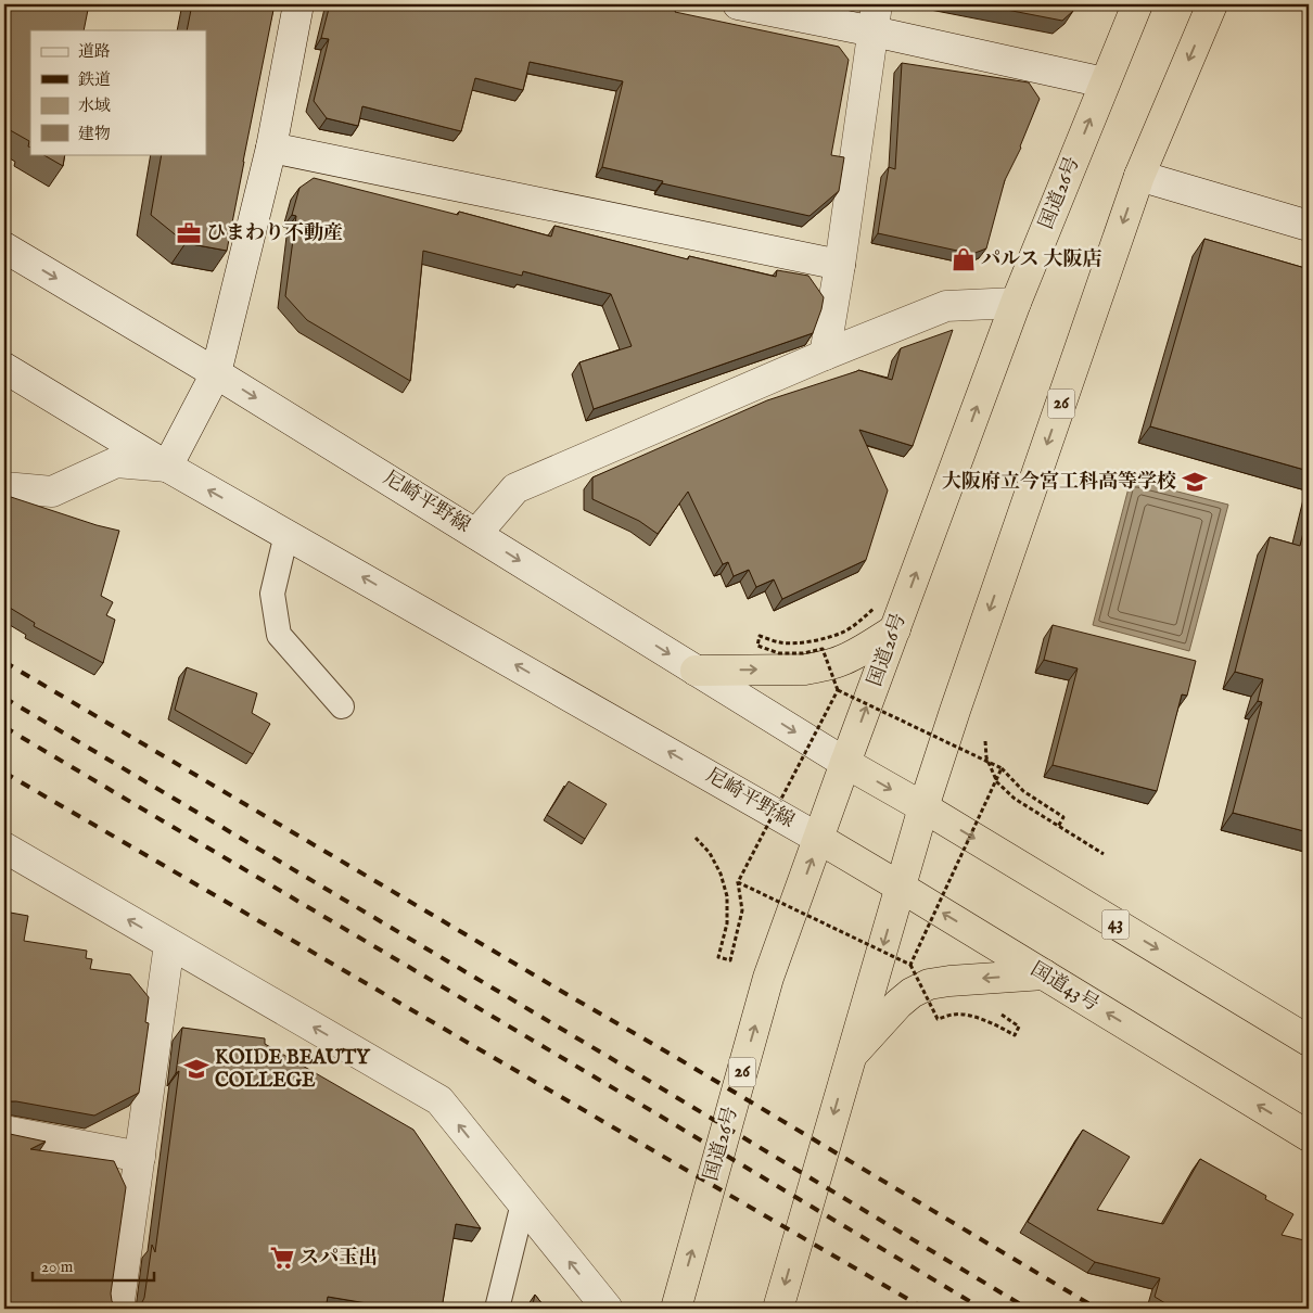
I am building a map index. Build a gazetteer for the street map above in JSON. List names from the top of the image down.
{
  "streets": {
    "highway": [
      "国道26号",
      "26",
      "43",
      "国道43号"
    ],
    "street": ["尼崎平野線"]
  },
  "crossings": [
    ["国道26号", "尼崎平野線"],
    ["国道26号", "43"],
    ["国道26号", "国道43号"],
    ["26", "43"],
    ["26", "国道43号"],
    ["尼崎平野線", "43"],
    ["尼崎平野線", "国道43号"]
  ],
  "places": {
    "office": ["ひまわり不動産"],
    "shop": ["パルス 大阪店"],
    "school or university": ["大阪府立今宮工科高等学校", "KOIDE BEAUTY COLLEGE"],
    "supermarket": ["スパ玉出"]
  },
  "legend": [
    "道路",
    "鉄道",
    "水域",
    "建物"
  ],
  "scale_bar": "20 m"
}
